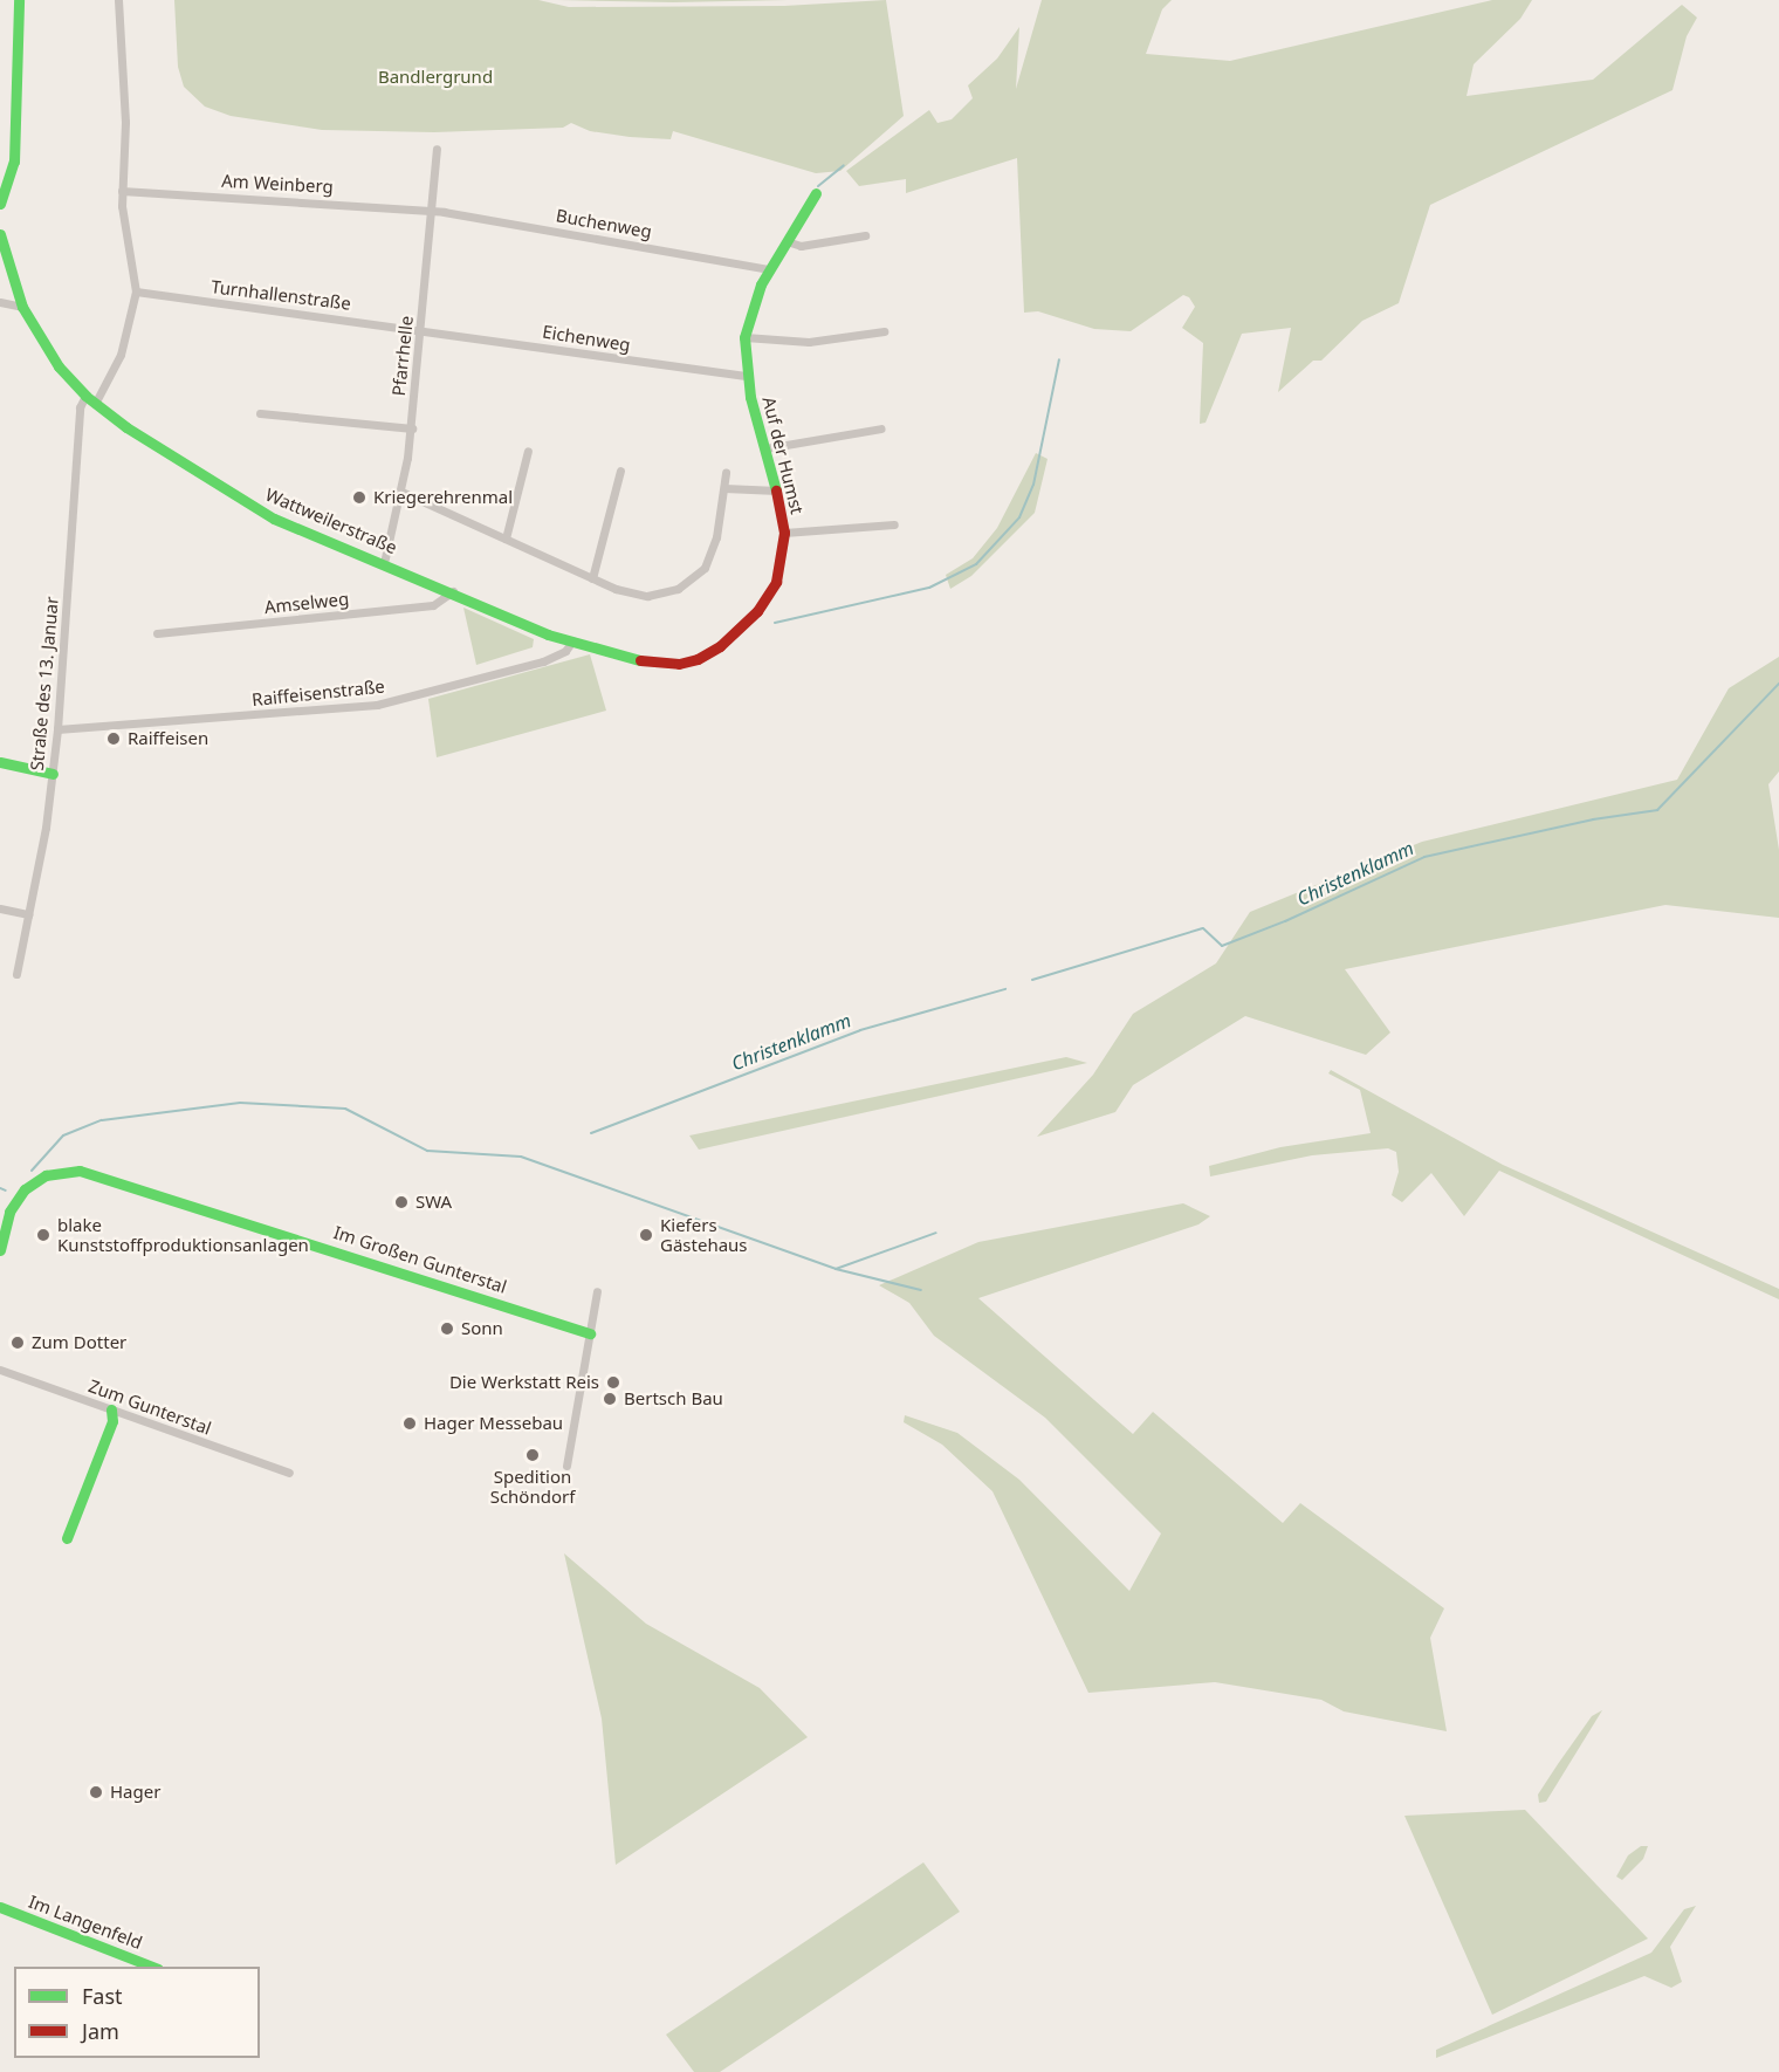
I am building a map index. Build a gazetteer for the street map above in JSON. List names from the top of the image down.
{
  "streets": {
    "street": [
      "Am Weinberg",
      "Buchenweg",
      "Turnhallenstraße",
      "Eichenweg",
      "Pfarrhelle",
      "Auf der Humst",
      "Wattweilerstraße",
      "Amselweg",
      "Straße des 13. Januar",
      "Raiffeisenstraße",
      "Im Großen Gunterstal",
      "Zum Gunterstal",
      "Im Langenfeld"
    ]
  },
  "crossings": [
    ["Am Weinberg", "Buchenweg"],
    ["Am Weinberg", "Pfarrhelle"],
    ["Buchenweg", "Pfarrhelle"],
    ["Buchenweg", "Auf der Humst"],
    ["Turnhallenstraße", "Eichenweg"],
    ["Turnhallenstraße", "Pfarrhelle"],
    ["Eichenweg", "Pfarrhelle"],
    ["Eichenweg", "Auf der Humst"],
    ["Pfarrhelle", "Wattweilerstraße"],
    ["Auf der Humst", "Wattweilerstraße"],
    ["Wattweilerstraße", "Amselweg"],
    ["Wattweilerstraße", "Straße des 13. Januar"],
    ["Wattweilerstraße", "Raiffeisenstraße"],
    ["Straße des 13. Januar", "Raiffeisenstraße"]
  ],
  "water": ["Christenklamm"],
  "parks": ["Bandlergrund"],
  "places": [
    "Kriegerehrenmal",
    "Raiffeisen",
    "SWA",
    "blake Kunststoffproduktionsanlagen",
    "Kiefers Gästehaus",
    "Sonn",
    "Zum Dotter",
    "Die Werkstatt Reis",
    "Bertsch Bau",
    "Hager Messebau",
    "Spedition Schöndorf",
    "Hager"
  ],
  "legend": ["Fast", "Jam"]
}
